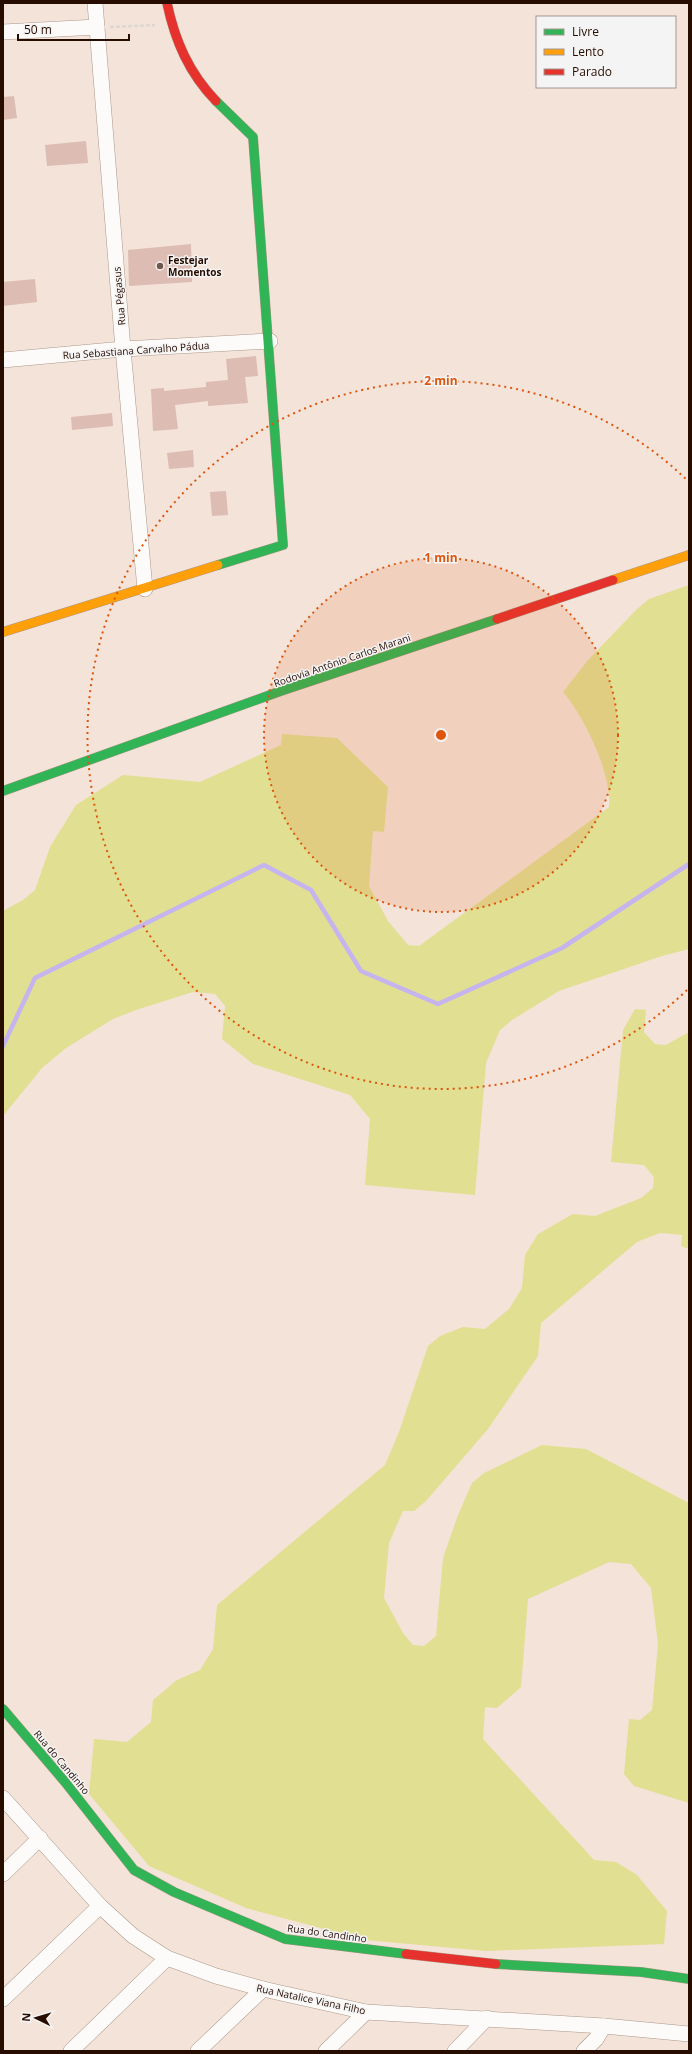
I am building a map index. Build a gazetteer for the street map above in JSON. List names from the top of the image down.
{
  "streets": {
    "street": [
      "Rua Pégasus",
      "Rua Sebastiana Carvalho Pádua",
      "Rodovia Antônio Carlos Marani",
      "Rua do Candinho",
      "Rua Natalice Viana Filho"
    ]
  },
  "crossings": [
    ["Rua Pégasus", "Rua Sebastiana Carvalho Pádua"]
  ],
  "places": ["Festejar Momentos"],
  "legend": ["Livre", "Lento", "Parado"],
  "scale_bar": "50 m",
  "north": "left",
  "rings": ["2 min", "1 min"]
}
